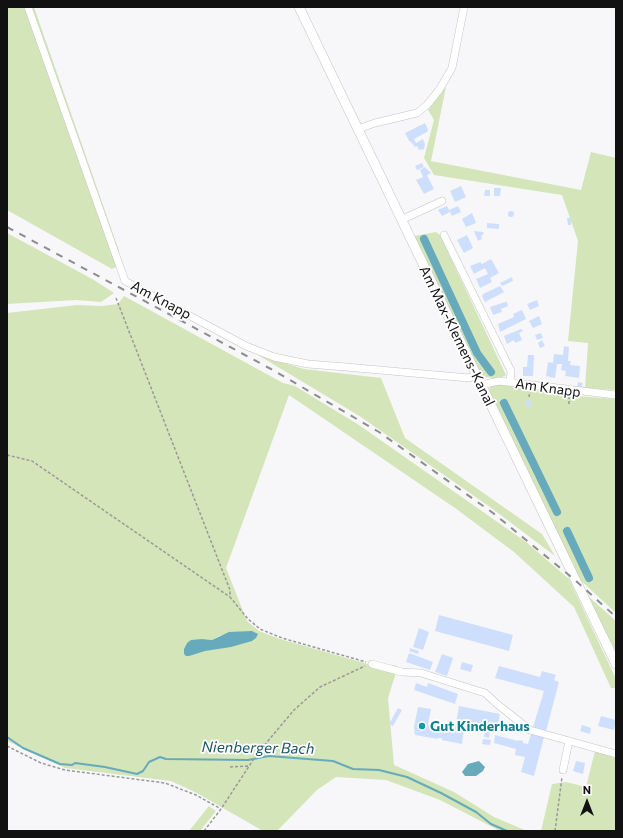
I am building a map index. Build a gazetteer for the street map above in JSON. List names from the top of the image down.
{
  "streets": {
    "main road": ["Am Max-Klemens-Kanal"],
    "street": ["Am Knapp"]
  },
  "crossings": [
    ["Am Knapp", "Am Max-Klemens-Kanal"]
  ],
  "water": ["Nienberger Bach"],
  "places": ["Gut Kinderhaus"],
  "north": "top"
}
